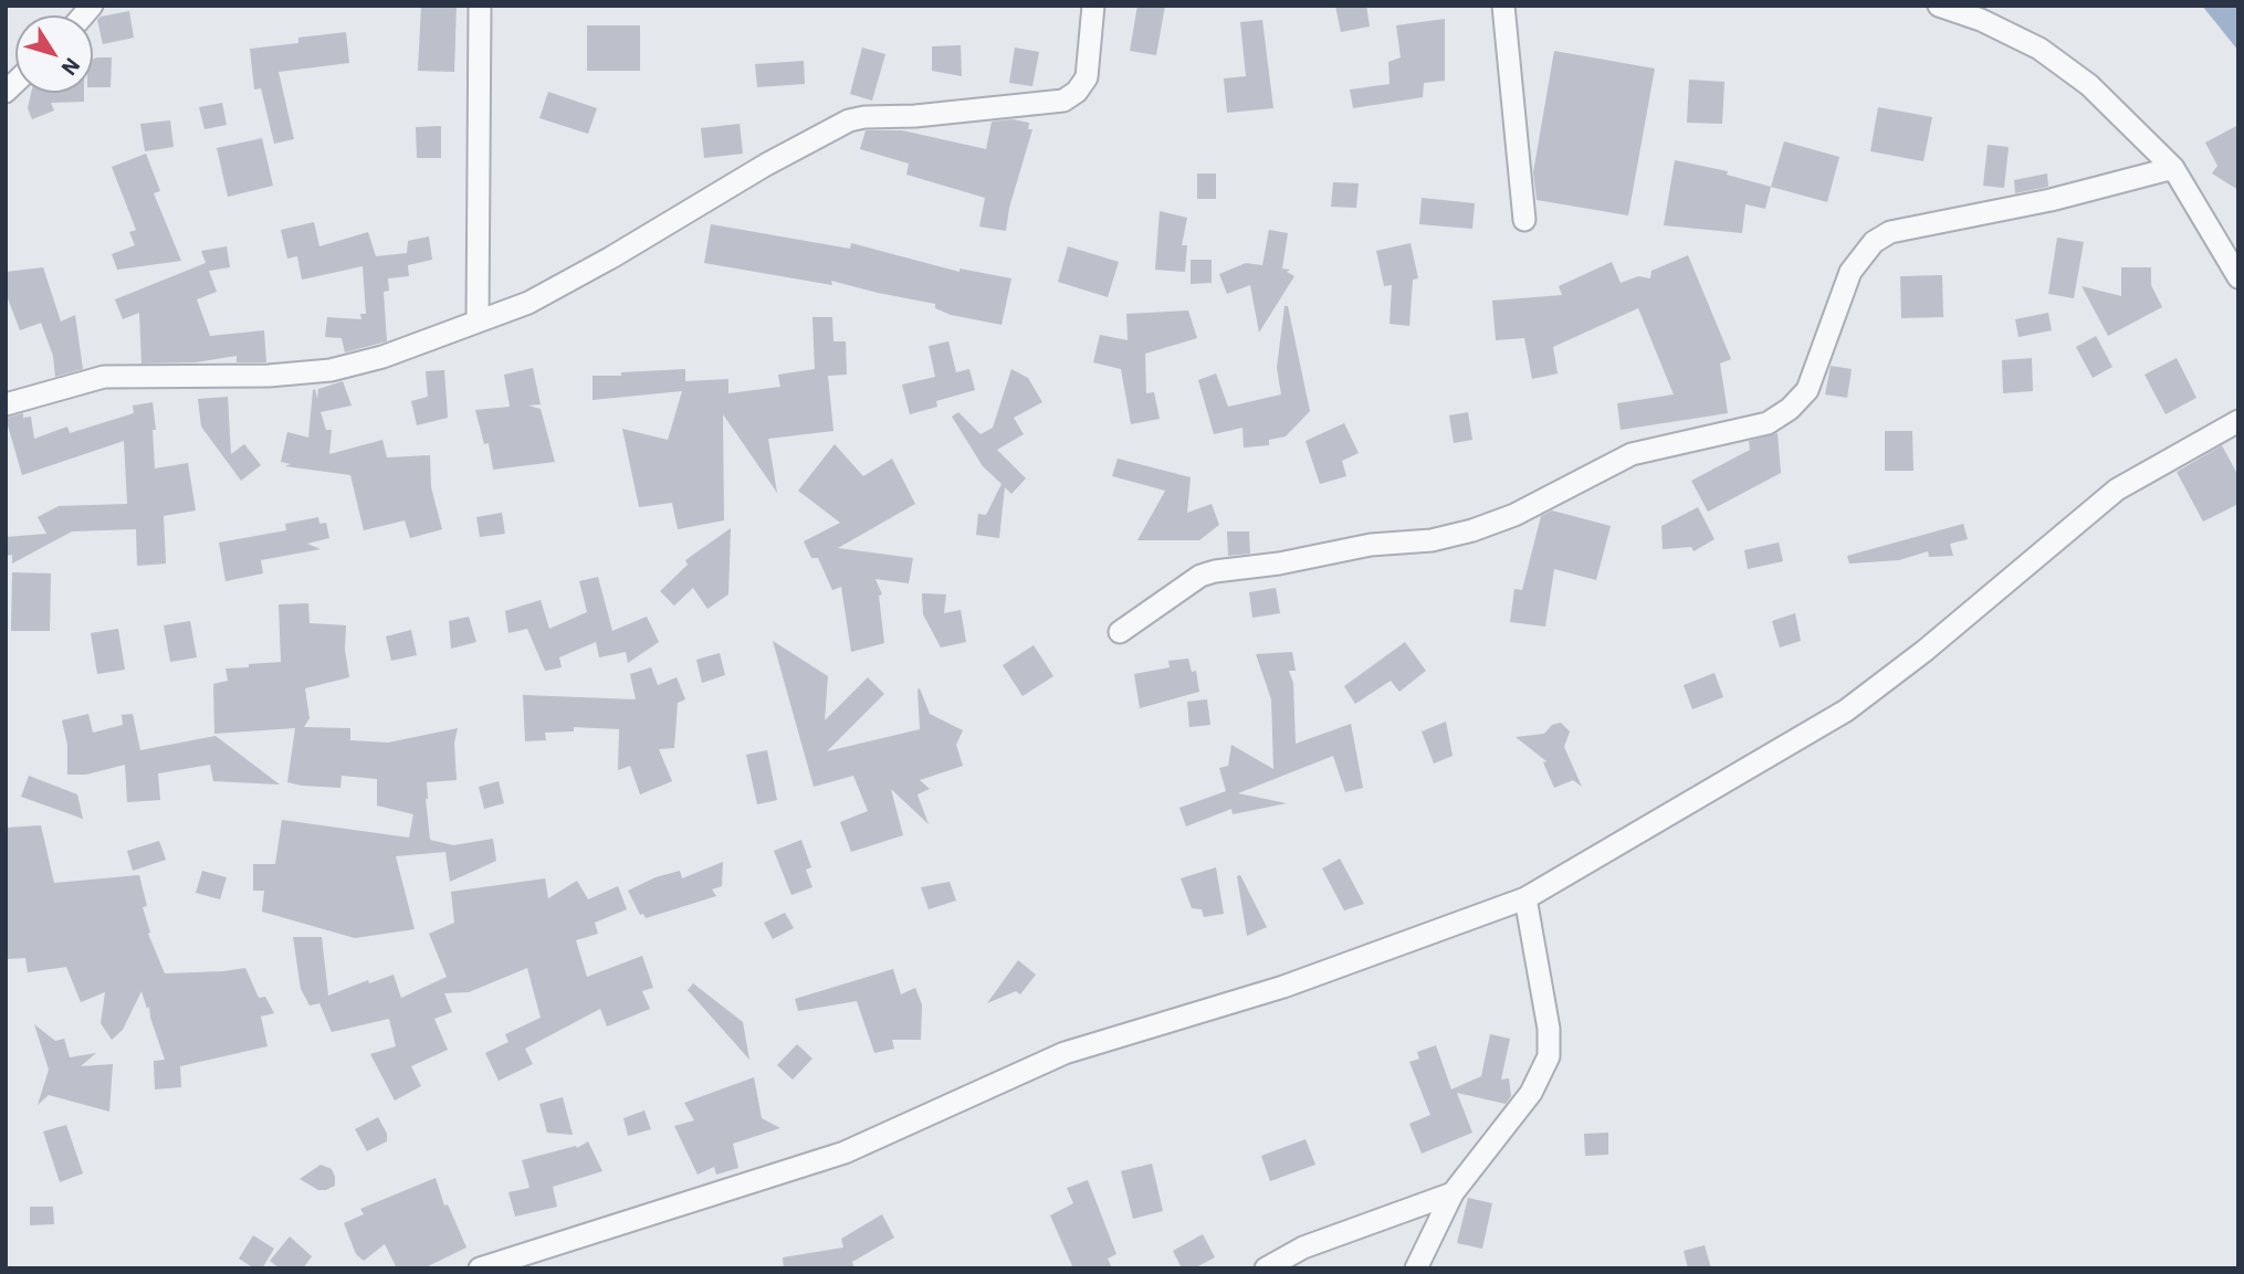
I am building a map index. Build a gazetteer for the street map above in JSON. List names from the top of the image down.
{
  "north": "bottom right"
}
